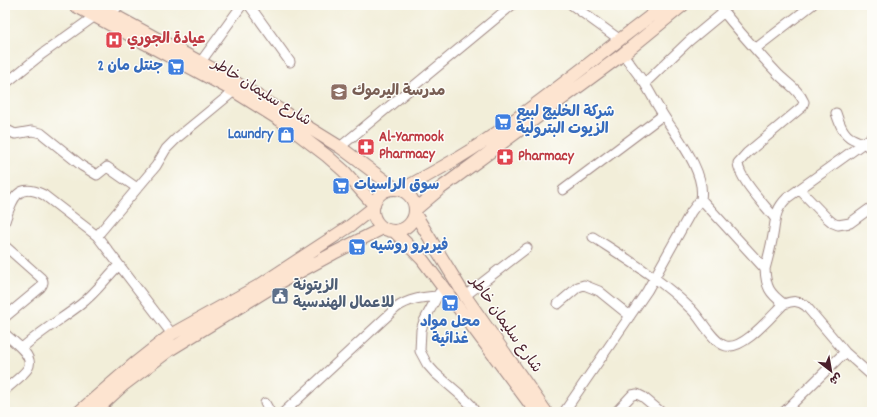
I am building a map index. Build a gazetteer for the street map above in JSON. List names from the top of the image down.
{
  "streets": {
    "street": ["شارع سليمان خاطر"]
  },
  "places": {
    "hospital": ["عيادة الجوري"],
    "supermarket": [
      "جنتل مان 2",
      "شركة الخليج لبيع الزيوت البترولية",
      "سوق الراسيات",
      "فيريرو روشيه",
      "محل مواد غذائية"
    ],
    "school or university": ["مدرسة اليرموك"],
    "shop": ["Laundry"],
    "pharmacy": ["Al-Yarmook Pharmacy", "Pharmacy"],
    "public building": ["الزيتونة للاعمال الهندسية"]
  },
  "north": "bottom right"
}
